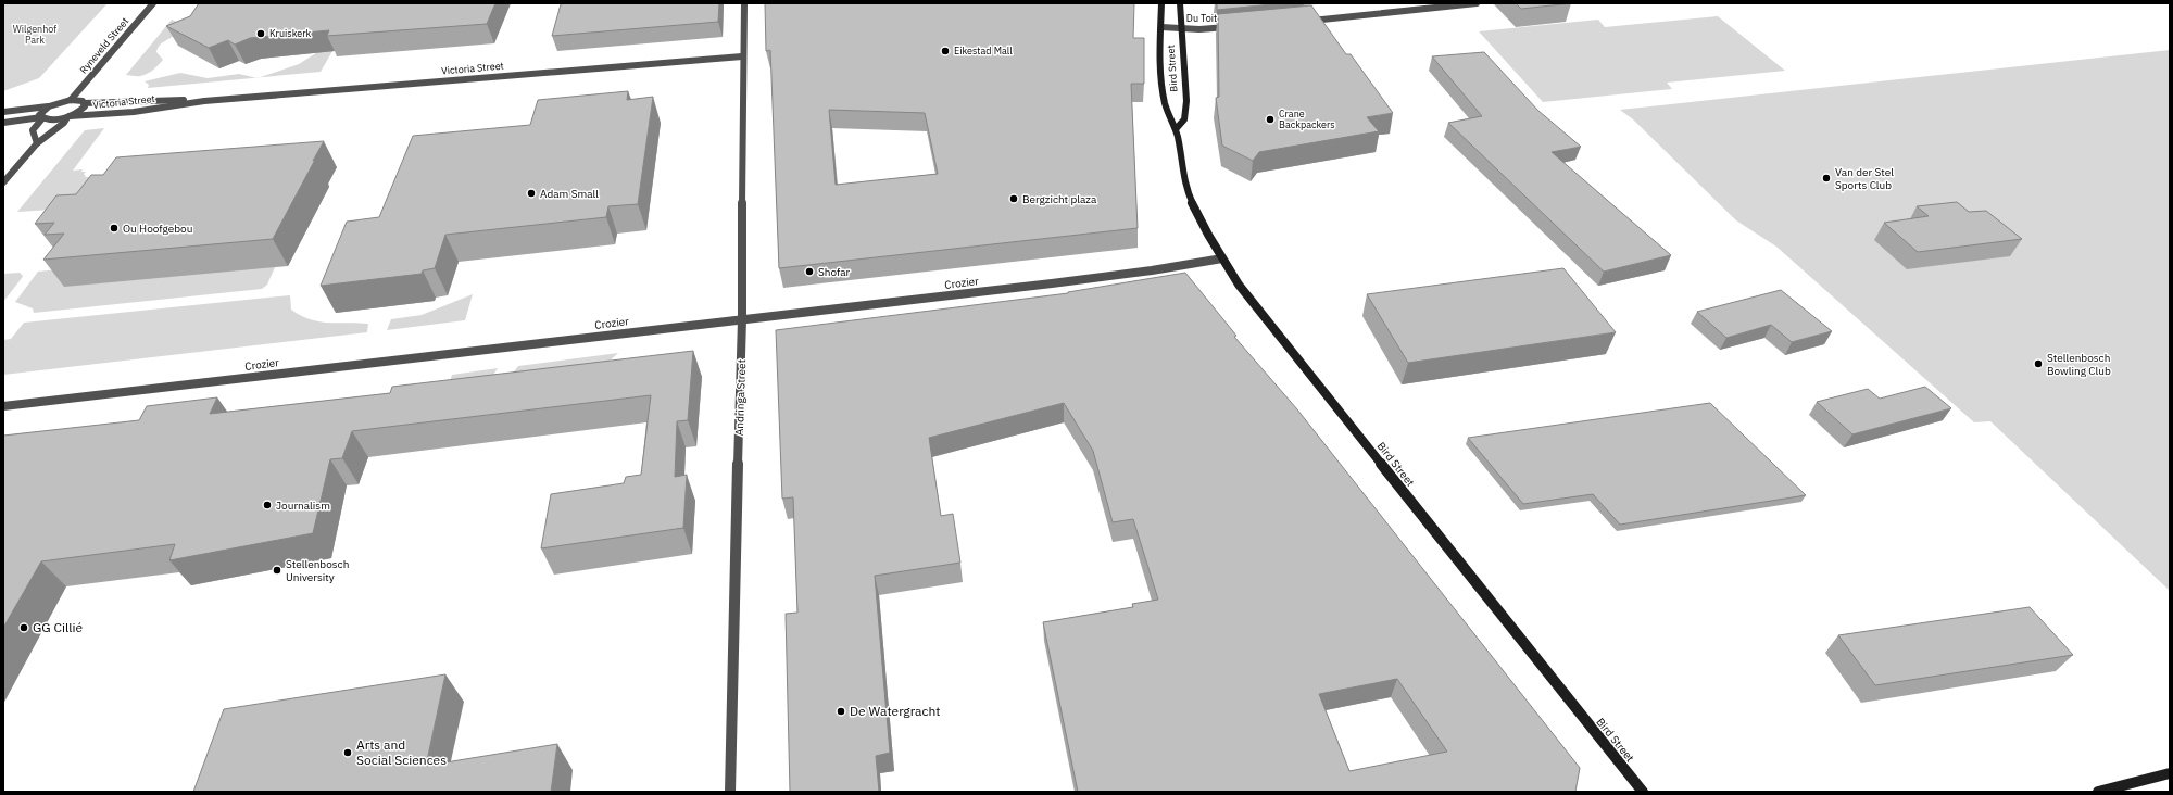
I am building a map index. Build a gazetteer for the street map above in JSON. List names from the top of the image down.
{
  "streets": {
    "street": [
      "Du Toit",
      "Ryneveld Street",
      "Victoria Street",
      "Bird Street",
      "Crozier",
      "Andringa Street"
    ]
  },
  "crossings": [
    ["Du Toit", "Bird Street"],
    ["Ryneveld Street", "Victoria Street"],
    ["Victoria Street", "Andringa Street"],
    ["Bird Street", "Crozier"],
    ["Crozier", "Andringa Street"]
  ],
  "parks": ["Wilgenhof Park"],
  "places": [
    "Kruiskerk",
    "Eikestad Mall",
    "Crane Backpackers",
    "Van der Stel Sports Club",
    "Adam Small",
    "Bergzicht plaza",
    "Ou Hoofgebou",
    "Shofar",
    "Stellenbosch Bowling Club",
    "Journalism",
    "Stellenbosch University",
    "GG Cillié",
    "De Watergracht",
    "Arts and Social Sciences"
  ]
}
